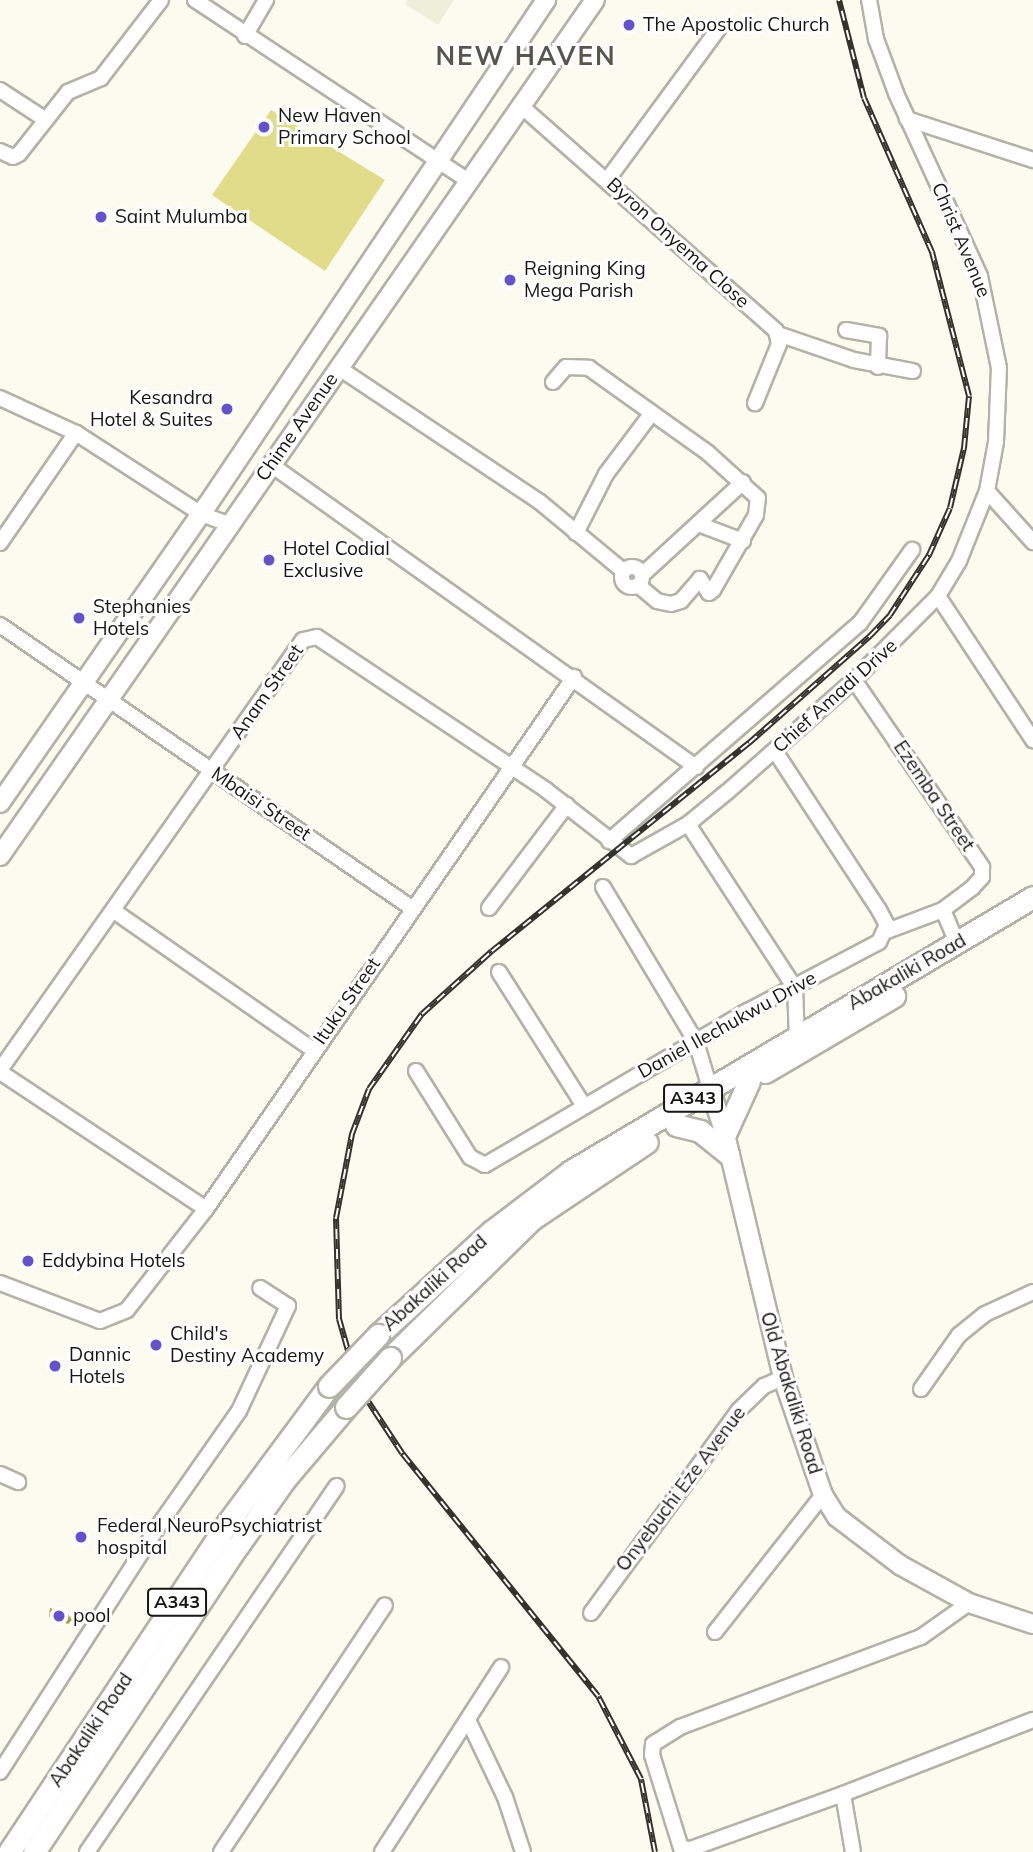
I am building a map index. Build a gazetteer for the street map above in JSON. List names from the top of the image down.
{
  "streets": {
    "highway": ["Abakaliki Road", "A343"],
    "main road": ["Chime Avenue", "Old Abakaliki Road"],
    "street": [
      "Christ Avenue",
      "Byron Onyema Close",
      "Anam Street",
      "Chief Amadi Drive",
      "Ezemba Street",
      "Mbaisi Street",
      "Ituku Street",
      "Daniel Ilechukwu Drive",
      "Onyebuchi Eze Avenue"
    ]
  },
  "crossings": [
    ["Christ Avenue", "Chief Amadi Drive"],
    ["Byron Onyema Close", "Chime Avenue"],
    ["Chime Avenue", "Mbaisi Street"],
    ["Anam Street", "Chief Amadi Drive"],
    ["Anam Street", "Mbaisi Street"],
    ["Anam Street", "Ituku Street"],
    ["Chief Amadi Drive", "Ezemba Street"],
    ["Ezemba Street", "Daniel Ilechukwu Drive"],
    ["Mbaisi Street", "Ituku Street"],
    ["Abakaliki Road", "Old Abakaliki Road"],
    ["Old Abakaliki Road", "Onyebuchi Eze Avenue"]
  ],
  "districts": ["NEW HAVEN"],
  "places": [
    "The Apostolic Church",
    "New Haven Primary School",
    "Saint Mulumba",
    "Reigning King Mega Parish",
    "Kesandra Hotel & Suites",
    "Hotel Codial Exclusive",
    "Stephanies Hotels",
    "Eddybina Hotels",
    "Child's Destiny Academy",
    "Dannic Hotels",
    "Federal NeuroPsychiatrist hospital",
    "pool"
  ]
}
